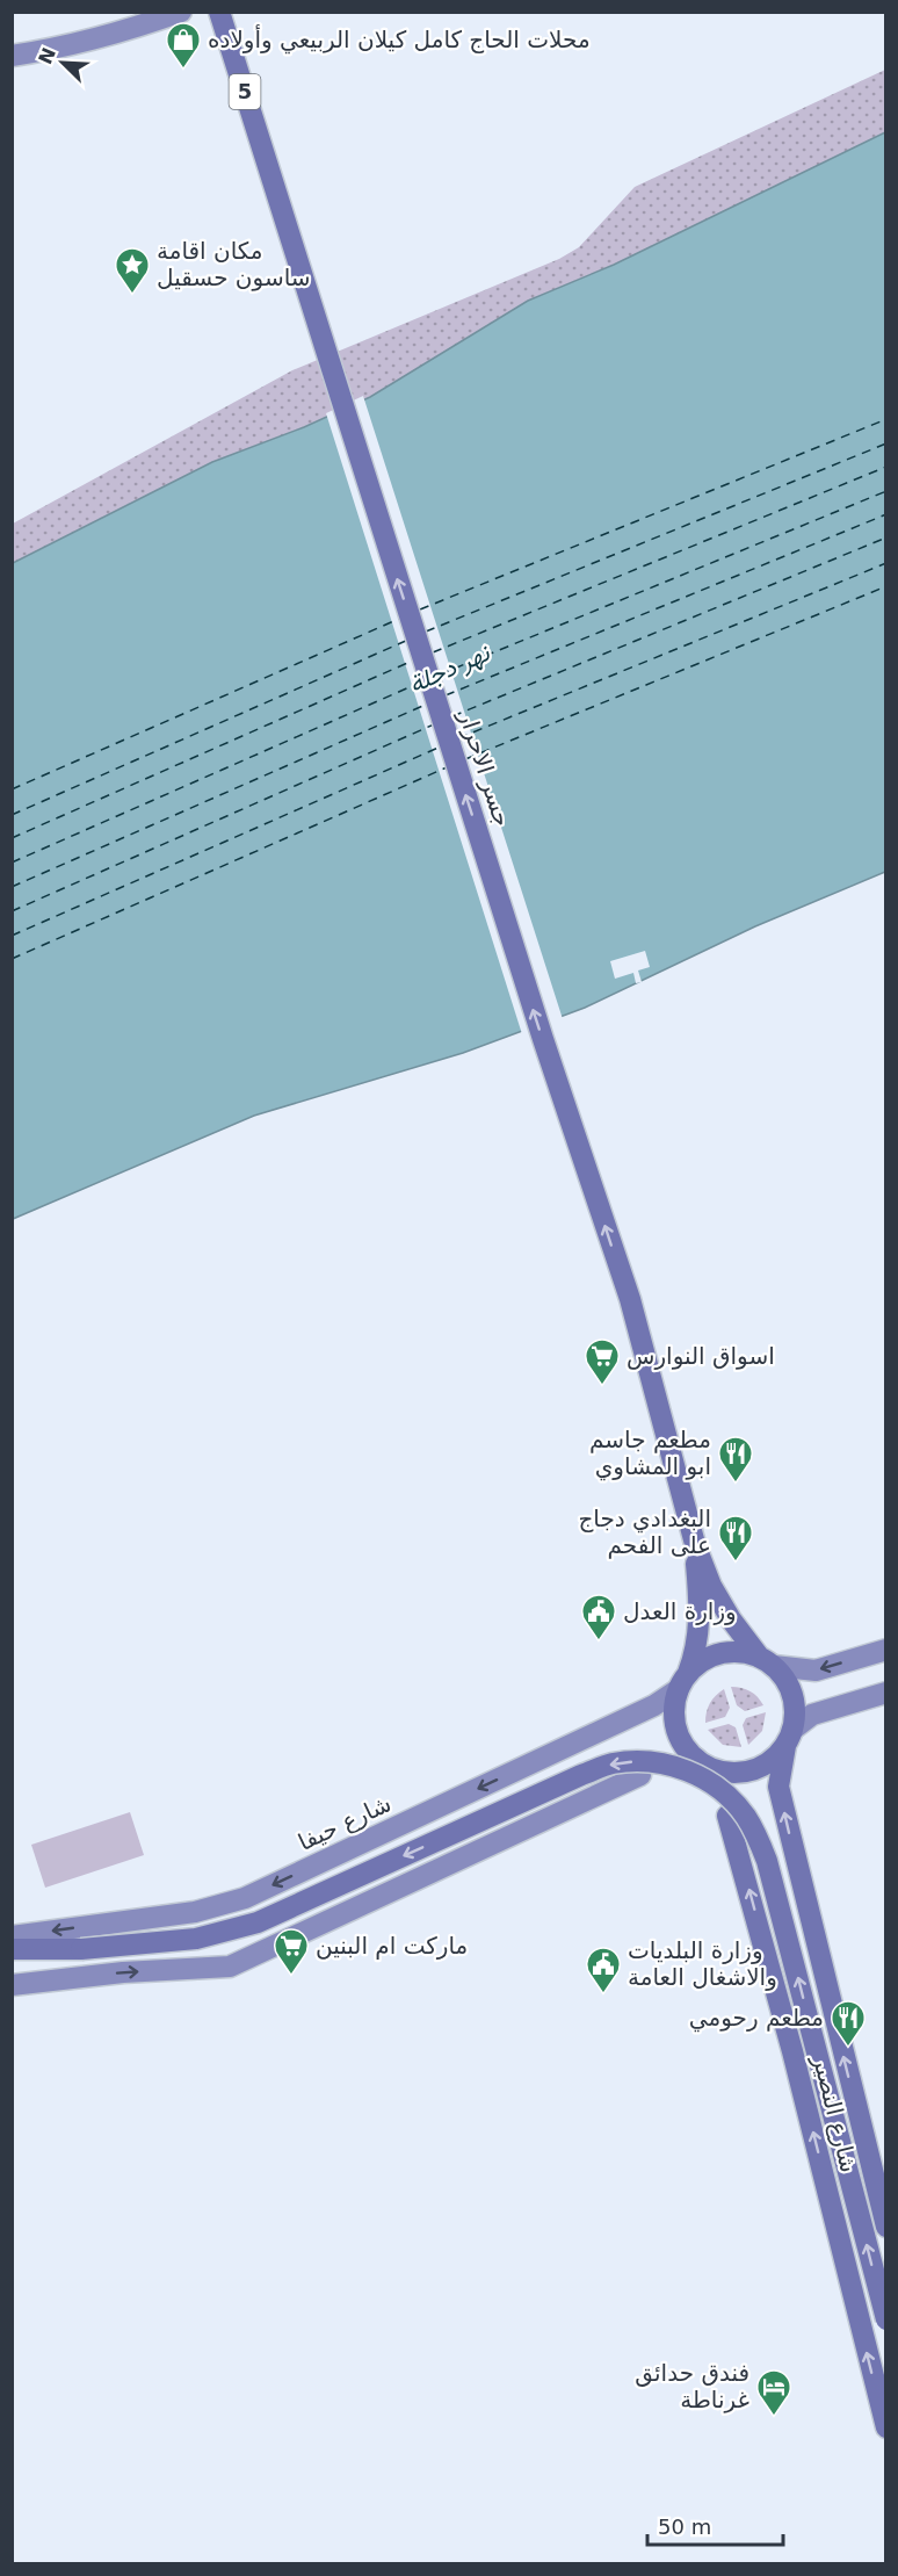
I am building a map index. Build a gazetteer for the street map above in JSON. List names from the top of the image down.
{
  "streets": {
    "main road": [
      "5",
      "جسر الاحرار",
      "شارع حيفا",
      "شارع النصیر"
    ]
  },
  "crossings": [
    ["شارع حيفا", "شارع النصیر"]
  ],
  "one_way": ["جسر الاحرار", "شارع النصیر"],
  "water": ["نهر دجلة"],
  "places": {
    "shop": ["محلات الحاج كامل كيلان الربيعي وأولاده"],
    "place": ["مكان اقامة ساسون حسقيل"],
    "supermarket": ["اسواق النوارس", "ماركت ام البنين"],
    "restaurant": ["مطعم جاسم ابو المشاوي", "البغدادي دجاج على الفحم", "مطعم رحومي"],
    "public building": ["وزارة العدل", "وزارة البلديات والاشغال العامة"],
    "hotel": ["فندق حدائق غرناطة"]
  },
  "scale_bar": "50 m",
  "north": "top left"
}
